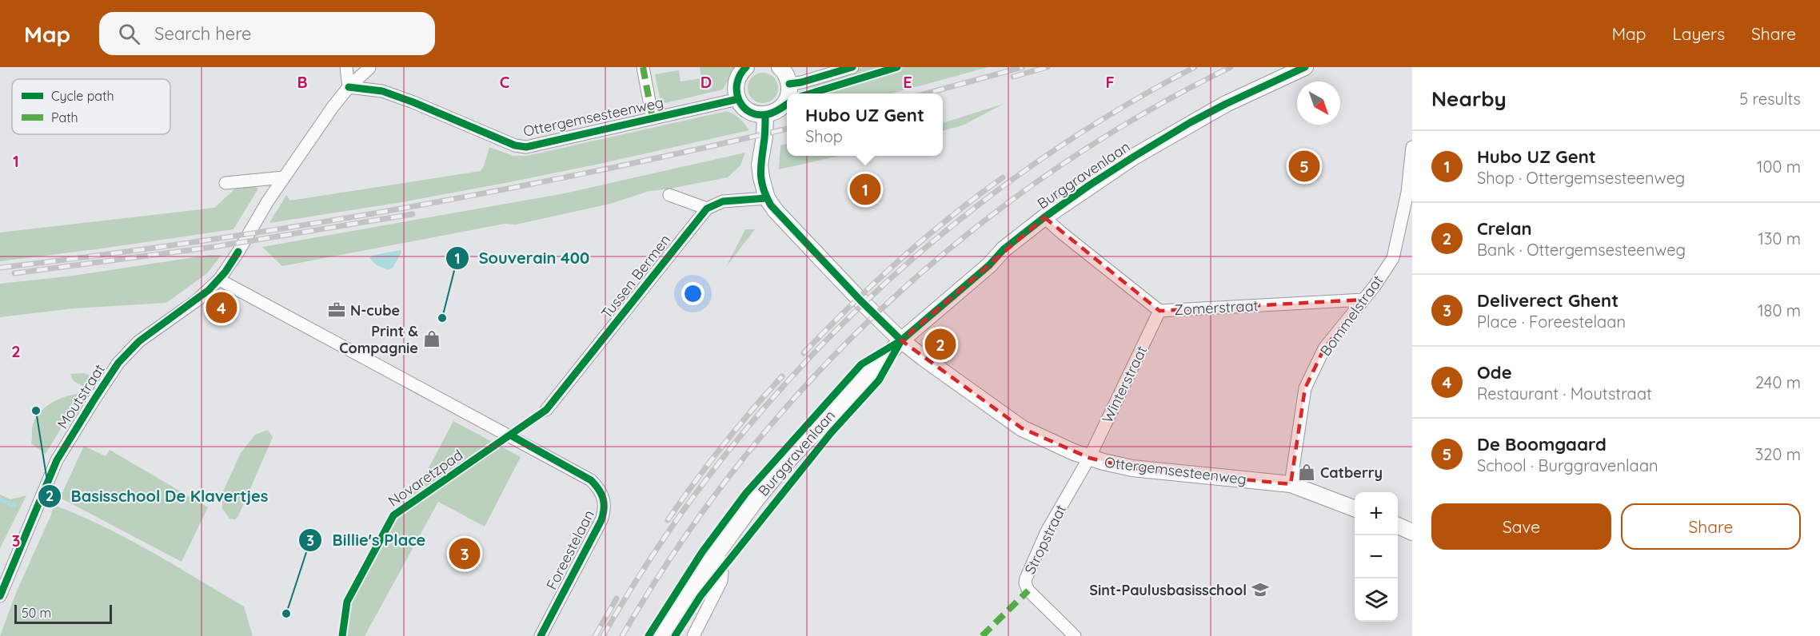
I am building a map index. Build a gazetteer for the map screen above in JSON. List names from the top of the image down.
{
  "streets": {
    "street": [
      "Ottergemsesteenweg",
      "Burggravenlaan",
      "Tussen Bermen",
      "Zomerstraat",
      "Bommelstraat",
      "Winterstraat",
      "Moutstraat",
      "Stropstraat",
      "Foreestelaan"
    ],
    "cycle path": ["Novaretzpad"]
  },
  "crossings": [
    ["Ottergemsesteenweg", "Burggravenlaan"],
    ["Ottergemsesteenweg", "Bommelstraat"],
    ["Ottergemsesteenweg", "Winterstraat"],
    ["Ottergemsesteenweg", "Moutstraat"],
    ["Ottergemsesteenweg", "Stropstraat"],
    ["Burggravenlaan", "Zomerstraat"],
    ["Zomerstraat", "Bommelstraat"],
    ["Zomerstraat", "Winterstraat"],
    ["Winterstraat", "Stropstraat"],
    ["Moutstraat", "Foreestelaan"]
  ],
  "places": {
    "office": ["N-cube"],
    "other": ["Souverain 400", "Basisschool De Klavertjes", "Billie's Place"],
    "shop": ["Print & Compagnie", "Catberry"],
    "school or university": ["Sint-Paulusbasisschool"]
  },
  "legend": ["Cycle path", "Path"],
  "scale_bar": "50 m",
  "north": "bottom right",
  "page": {
    "header": "Map",
    "search": "Search here",
    "nav": ["Map", "Layers", "Share"],
    "heading": ["Nearby", "5 results"],
    "popup": ["Hubo UZ Gent", "Shop"],
    "list": [
      {
        "mark": "1",
        "name": "Hubo UZ Gent",
        "note": "Shop · Ottergemsesteenweg",
        "value": "100 m"
      },
      {
        "mark": "2",
        "name": "Crelan",
        "note": "Bank · Ottergemsesteenweg",
        "value": "130 m"
      },
      {
        "mark": "3",
        "name": "Deliverect Ghent",
        "note": "Place · Foreestelaan",
        "value": "180 m"
      },
      {
        "mark": "4",
        "name": "Ode",
        "note": "Restaurant · Moutstraat",
        "value": "240 m"
      },
      {
        "mark": "5",
        "name": "De Boomgaard",
        "note": "School · Burggravenlaan",
        "value": "320 m"
      }
    ],
    "pins": [
      "5",
      "1",
      "4",
      "2",
      "3"
    ],
    "buttons": ["Save", "Share"],
    "map_buttons": ["+", "−"],
    "scale": "50 m"
  },
  "grid": {
    "columns": [
      "B",
      "C",
      "D",
      "E",
      "F"
    ],
    "rows": ["1", "2", "3"]
  }
}
